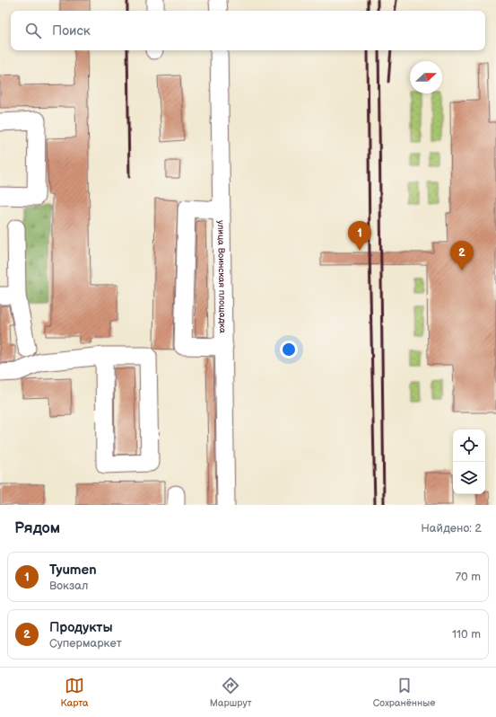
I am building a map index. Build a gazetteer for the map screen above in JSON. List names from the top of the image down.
{
  "streets": {
    "lane": ["улица Воинская площадка"]
  },
  "north": "right",
  "page": {
    "search": "Поиск",
    "pins": ["1", "2"],
    "heading": ["Рядом", "Найдено: 2"],
    "list": [
      {
        "mark": "1",
        "name": "Tyumen",
        "note": "Вокзал",
        "value": "70 m"
      },
      {
        "mark": "2",
        "name": "Продукты",
        "note": "Супермаркет",
        "value": "110 m"
      }
    ],
    "nav": ["Карта", "Маршрут", "Сохранённые"]
  }
}
